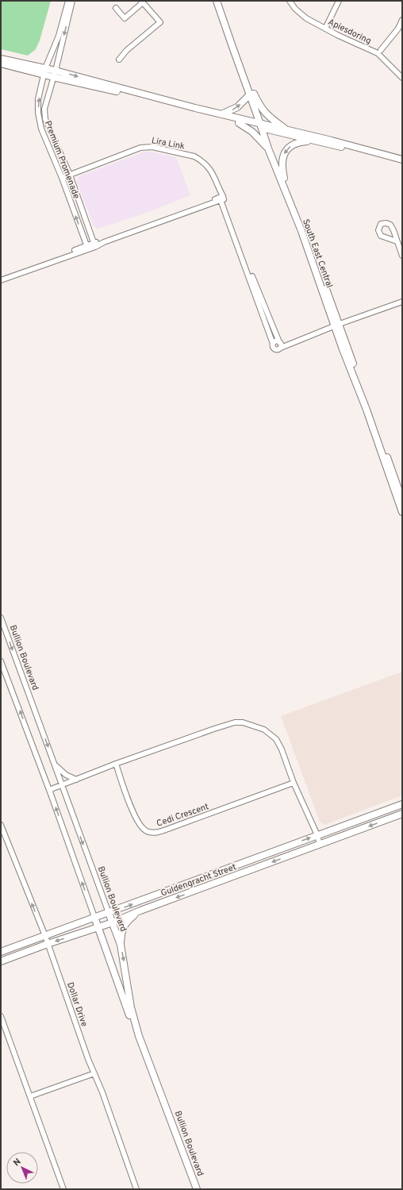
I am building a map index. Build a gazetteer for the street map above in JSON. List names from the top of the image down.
{
  "streets": {
    "street": [
      "Apiesdoring",
      "Lira Link",
      "Premium Promenade",
      "South East Central",
      "Bullion Boulevard",
      "Cedi Crescent",
      "Guldengracht Street",
      "Dollar Drive"
    ]
  },
  "crossings": [
    ["Lira Link", "Premium Promenade"],
    ["Bullion Boulevard", "Guldengracht Street"],
    ["Guldengracht Street", "Dollar Drive"]
  ],
  "north": "top left"
}
